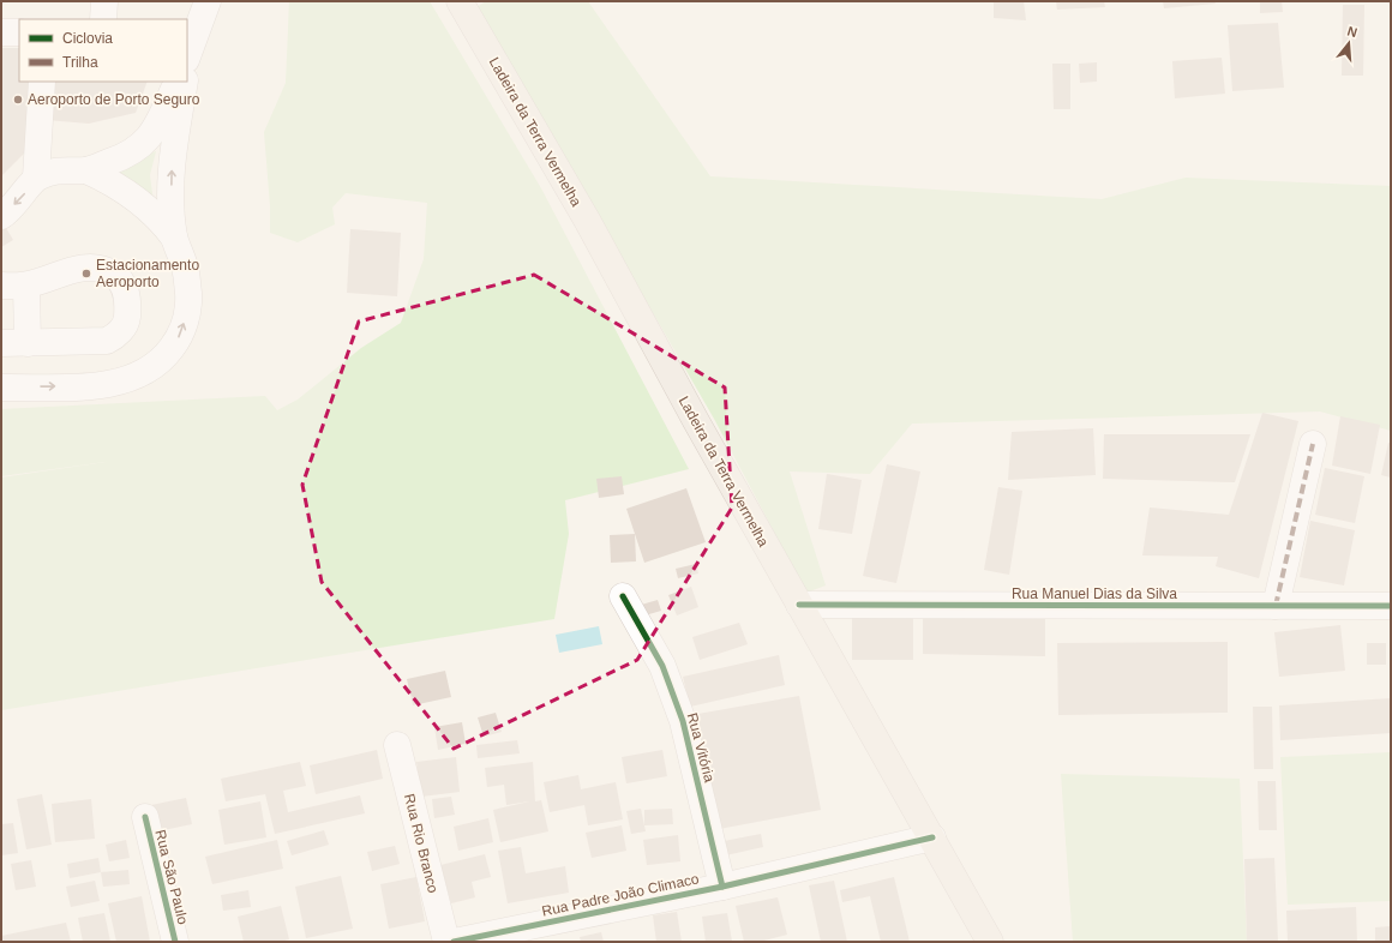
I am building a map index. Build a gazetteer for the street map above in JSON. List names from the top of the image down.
{
  "streets": {
    "main road": ["Ladeira da Terra Vermelha"],
    "street": [
      "Rua Manuel Dias da Silva",
      "Rua Vitória",
      "Rua Rio Branco",
      "Rua São Paulo",
      "Rua Padre João Climaco"
    ]
  },
  "crossings": [
    ["Ladeira da Terra Vermelha", "Rua Manuel Dias da Silva"],
    ["Ladeira da Terra Vermelha", "Rua Padre João Climaco"],
    ["Rua Vitória", "Rua Padre João Climaco"]
  ],
  "places": ["Aeroporto de Porto Seguro", "Estacionamento Aeroporto"],
  "legend": ["Ciclovia", "Trilha"],
  "north": "top"
}
